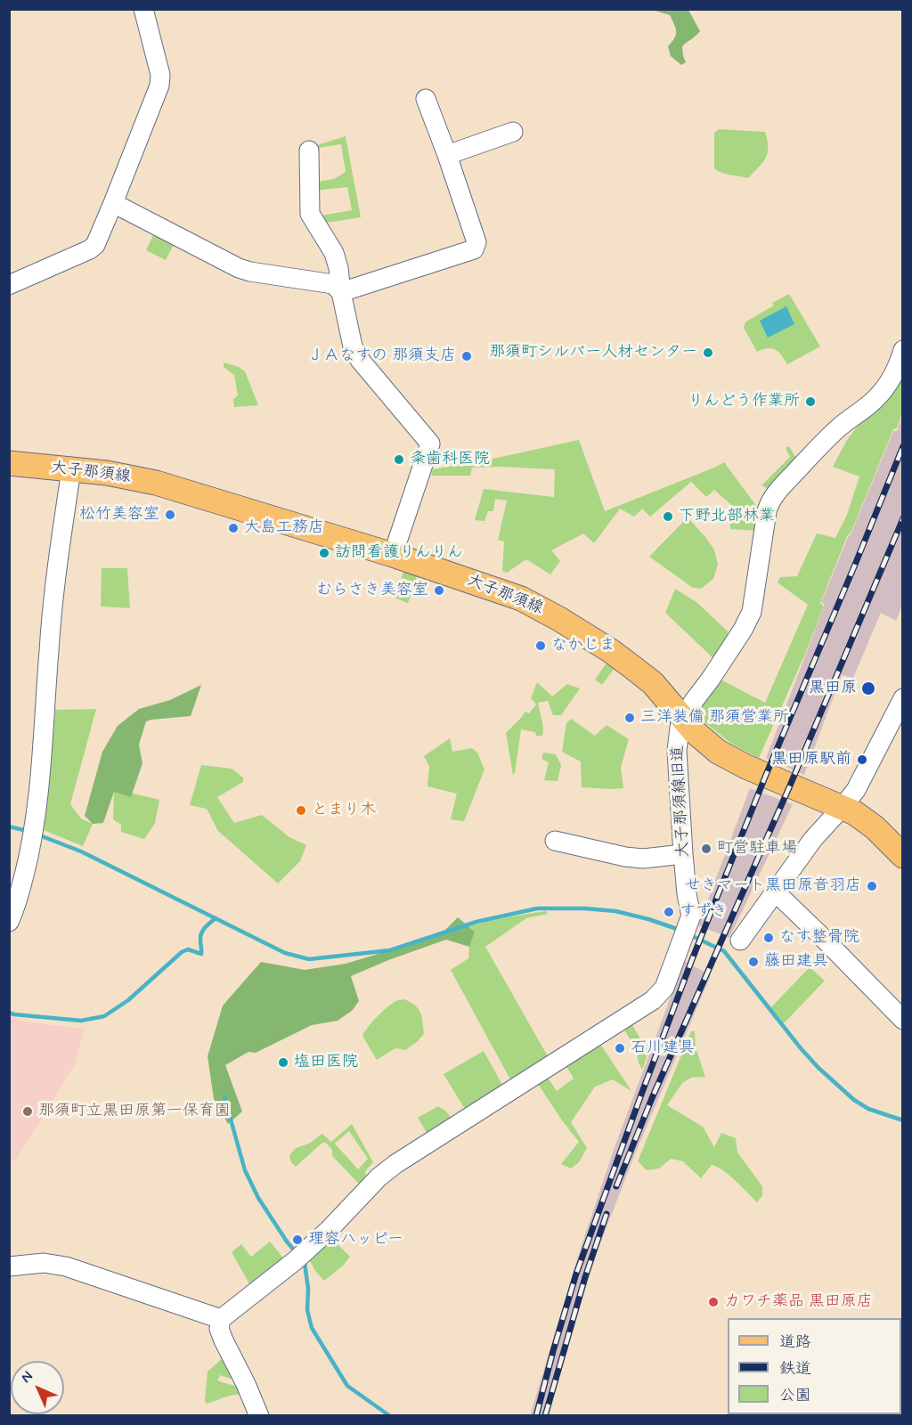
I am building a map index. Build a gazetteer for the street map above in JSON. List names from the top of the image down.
{
  "streets": {
    "main road": ["大子那須線"],
    "street": ["大子那須線旧道"]
  },
  "crossings": [
    ["大子那須線", "大子那須線旧道"]
  ],
  "places": [
    "那須町シルバー人材センター",
    "ＪＡなすの 那須支店",
    "りんどう作業所",
    "粂歯科医院",
    "松竹美容室",
    "下野北部林業",
    "大島工務店",
    "訪問看護りんりん",
    "むらさき美容室",
    "なかじま",
    "黒田原",
    "三洋装備 那須営業所",
    "黒田原駅前",
    "とまり木",
    "町営駐車場",
    "せきマート黒田原音羽店",
    "すずき",
    "なす整骨院",
    "藤田建具",
    "石川建具",
    "塩田医院",
    "那須町立黒田原第一保育園",
    "理容ハッピー",
    "カワチ薬品 黒田原店"
  ],
  "legend": ["道路", "鉄道", "公園"],
  "north": "top left"
}
